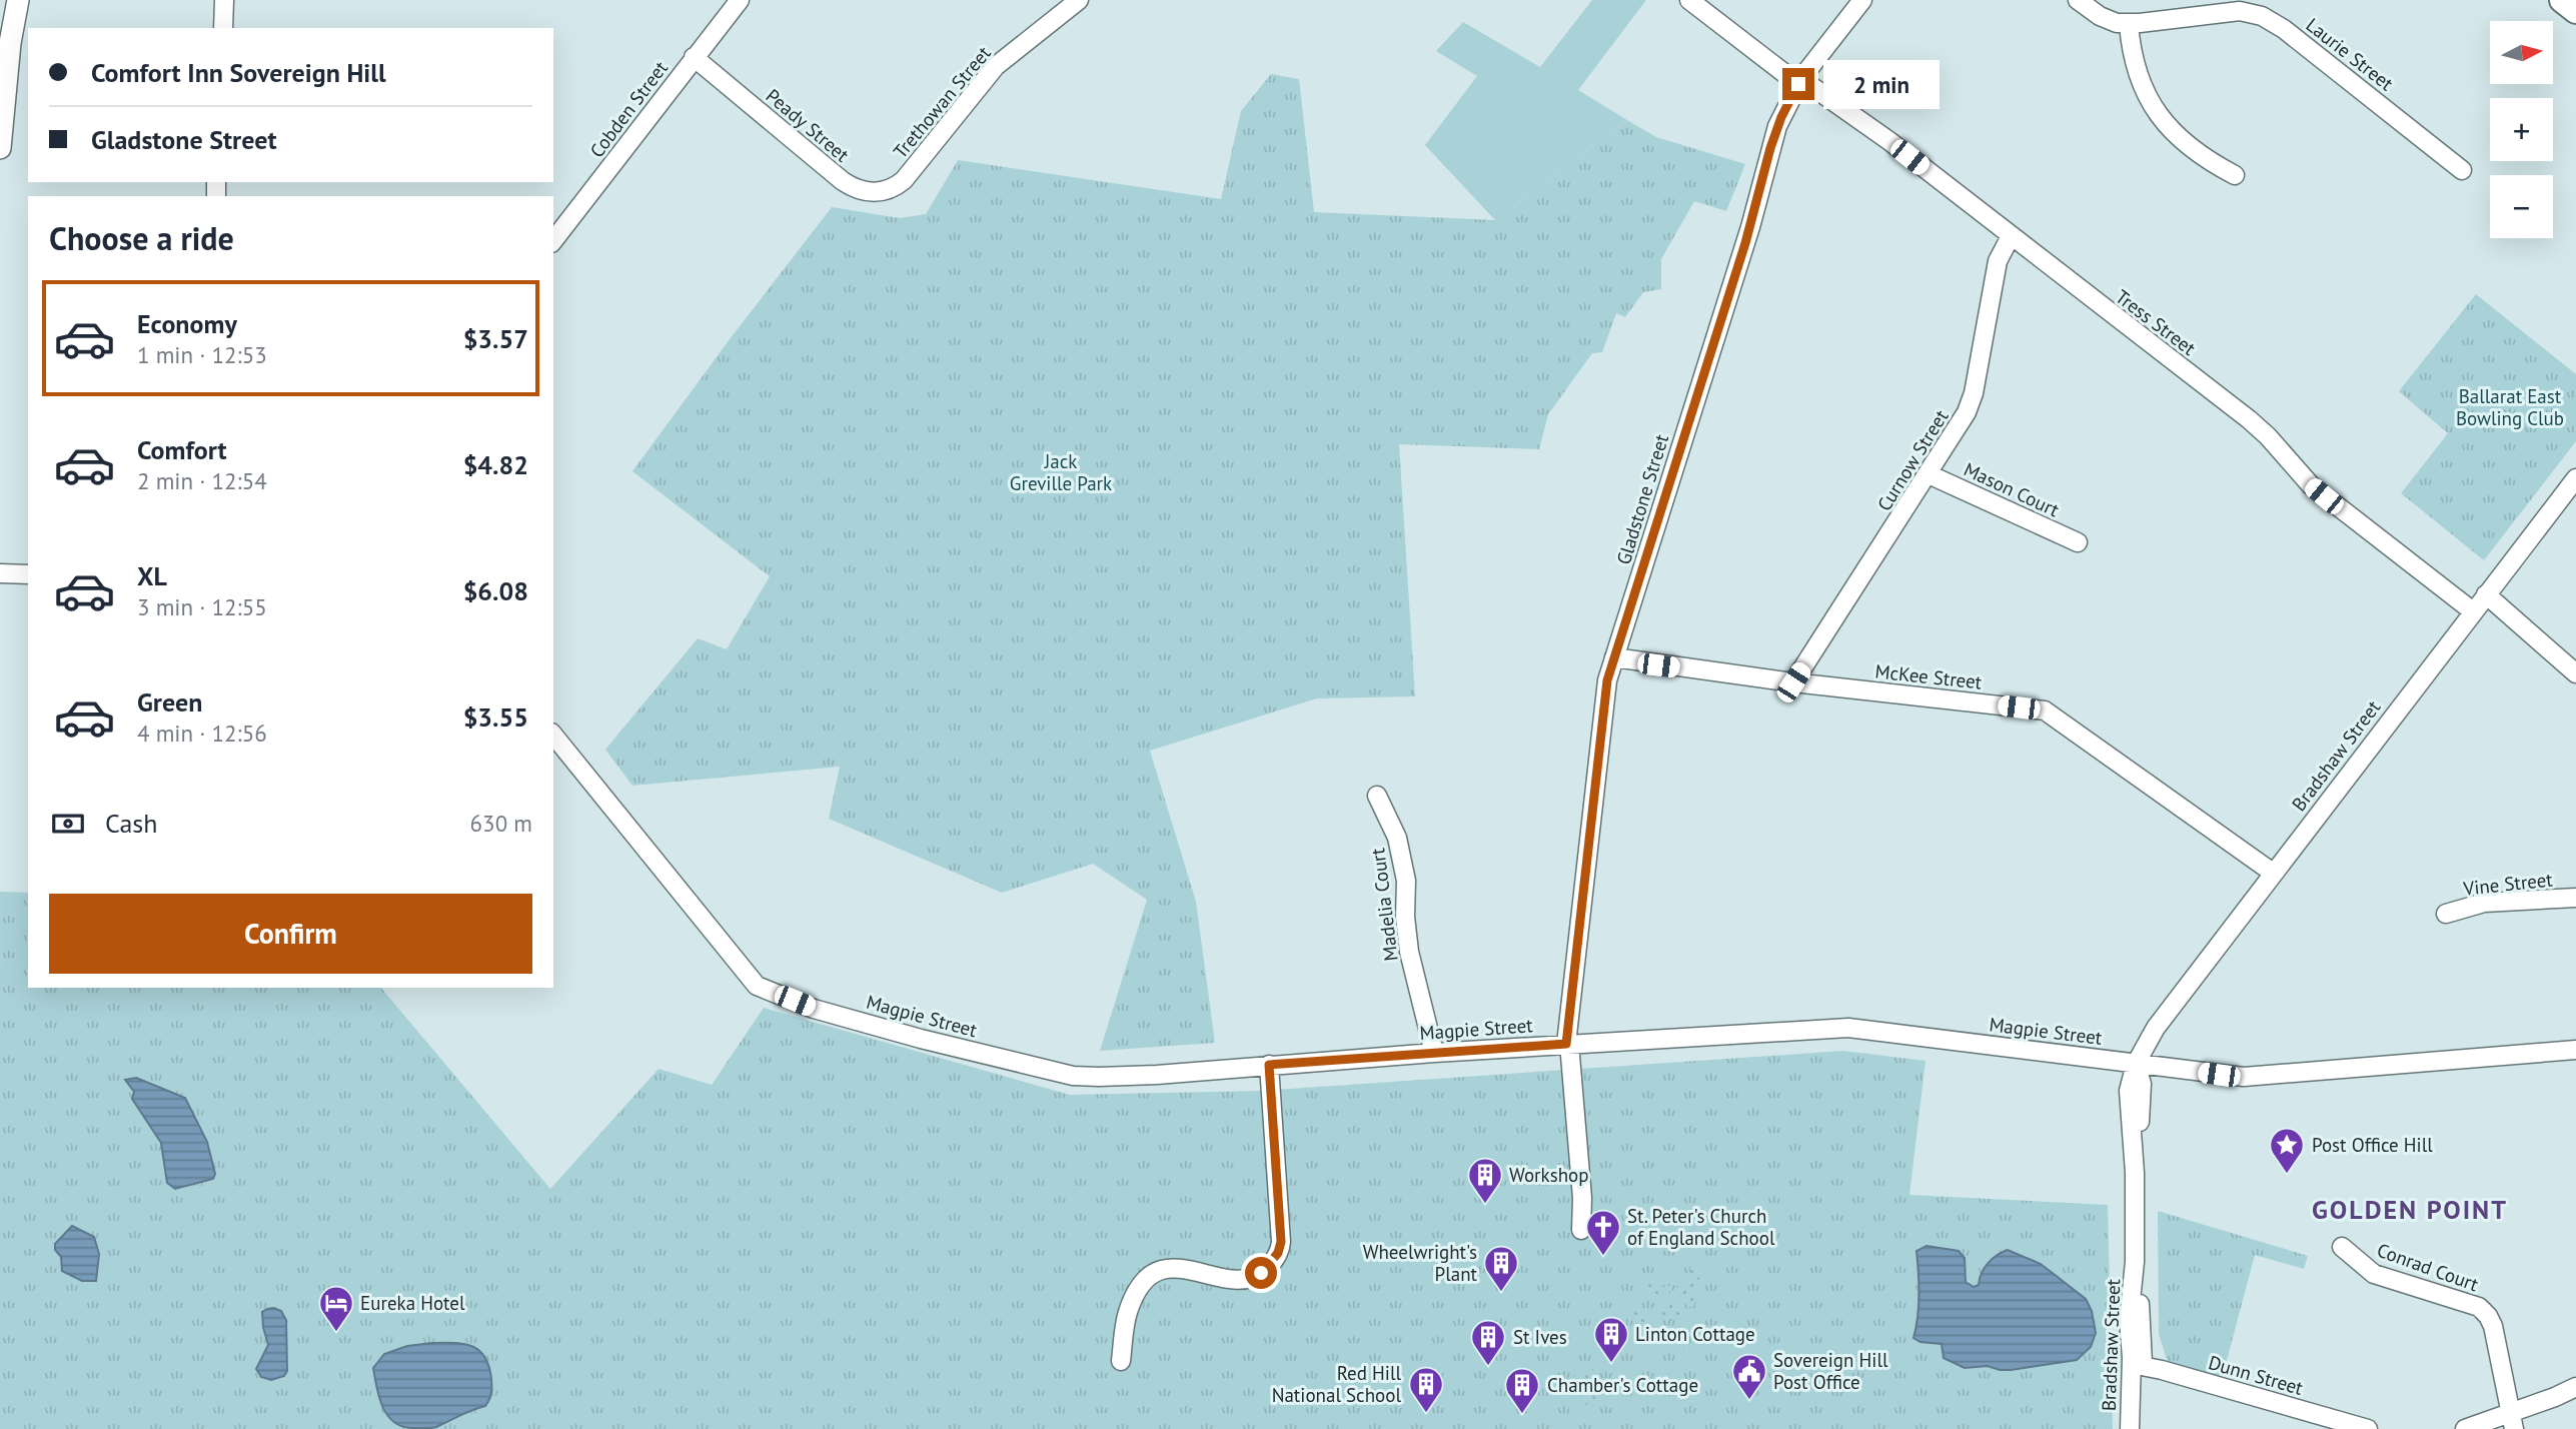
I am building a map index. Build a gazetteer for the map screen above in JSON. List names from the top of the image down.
{
  "streets": {
    "street": [
      "Laurie Street",
      "Trethowan Street",
      "Cobden Street",
      "Peady Street",
      "Tress Street",
      "Curnow Street",
      "Mason Court",
      "Gladstone Street",
      "McKee Street",
      "Bradshaw Street",
      "Vine Street",
      "Madelia Court",
      "Magpie Street",
      "Conrad Court",
      "Dunn Street"
    ]
  },
  "crossings": [
    ["Trethowan Street", "Peady Street"],
    ["Cobden Street", "Peady Street"],
    ["Tress Street", "Curnow Street"],
    ["Tress Street", "Gladstone Street"],
    ["Tress Street", "Bradshaw Street"],
    ["Curnow Street", "Mason Court"],
    ["Curnow Street", "McKee Street"],
    ["Gladstone Street", "McKee Street"],
    ["Gladstone Street", "Magpie Street"],
    ["McKee Street", "Bradshaw Street"],
    ["Bradshaw Street", "Magpie Street"],
    ["Bradshaw Street", "Dunn Street"],
    ["Madelia Court", "Magpie Street"]
  ],
  "districts": ["GOLDEN POINT"],
  "parks": ["Ballarat East Bowling Club", "Jack Greville Park"],
  "places": {
    "place": ["Post Office Hill"],
    "building": [
      "Workshop",
      "Wheelwright's Plant",
      "Linton Cottage",
      "St Ives",
      "Red Hill National School",
      "Chamber's Cottage"
    ],
    "church": ["St. Peter's Church of England School"],
    "hotel": ["Eureka Hotel"],
    "public building": ["Sovereign Hill Post Office"]
  },
  "north": "right",
  "page": {
    "map_buttons": ["+", "−"],
    "banner": ["Comfort Inn Sovereign Hill", "Gladstone Street"],
    "bubble": "2 min",
    "heading": "Choose a ride",
    "list": [
      {
        "name": "Economy",
        "note": "1 min · 12:53",
        "value": "$3.57"
      },
      {
        "name": "Comfort",
        "note": "2 min · 12:54",
        "value": "$4.82"
      },
      {
        "name": "XL",
        "note": "3 min · 12:55",
        "value": "$6.08"
      },
      {
        "name": "Green",
        "note": "4 min · 12:56",
        "value": "$3.55"
      }
    ],
    "pay": ["Cash", "630 m"],
    "buttons": "Confirm"
  }
}
